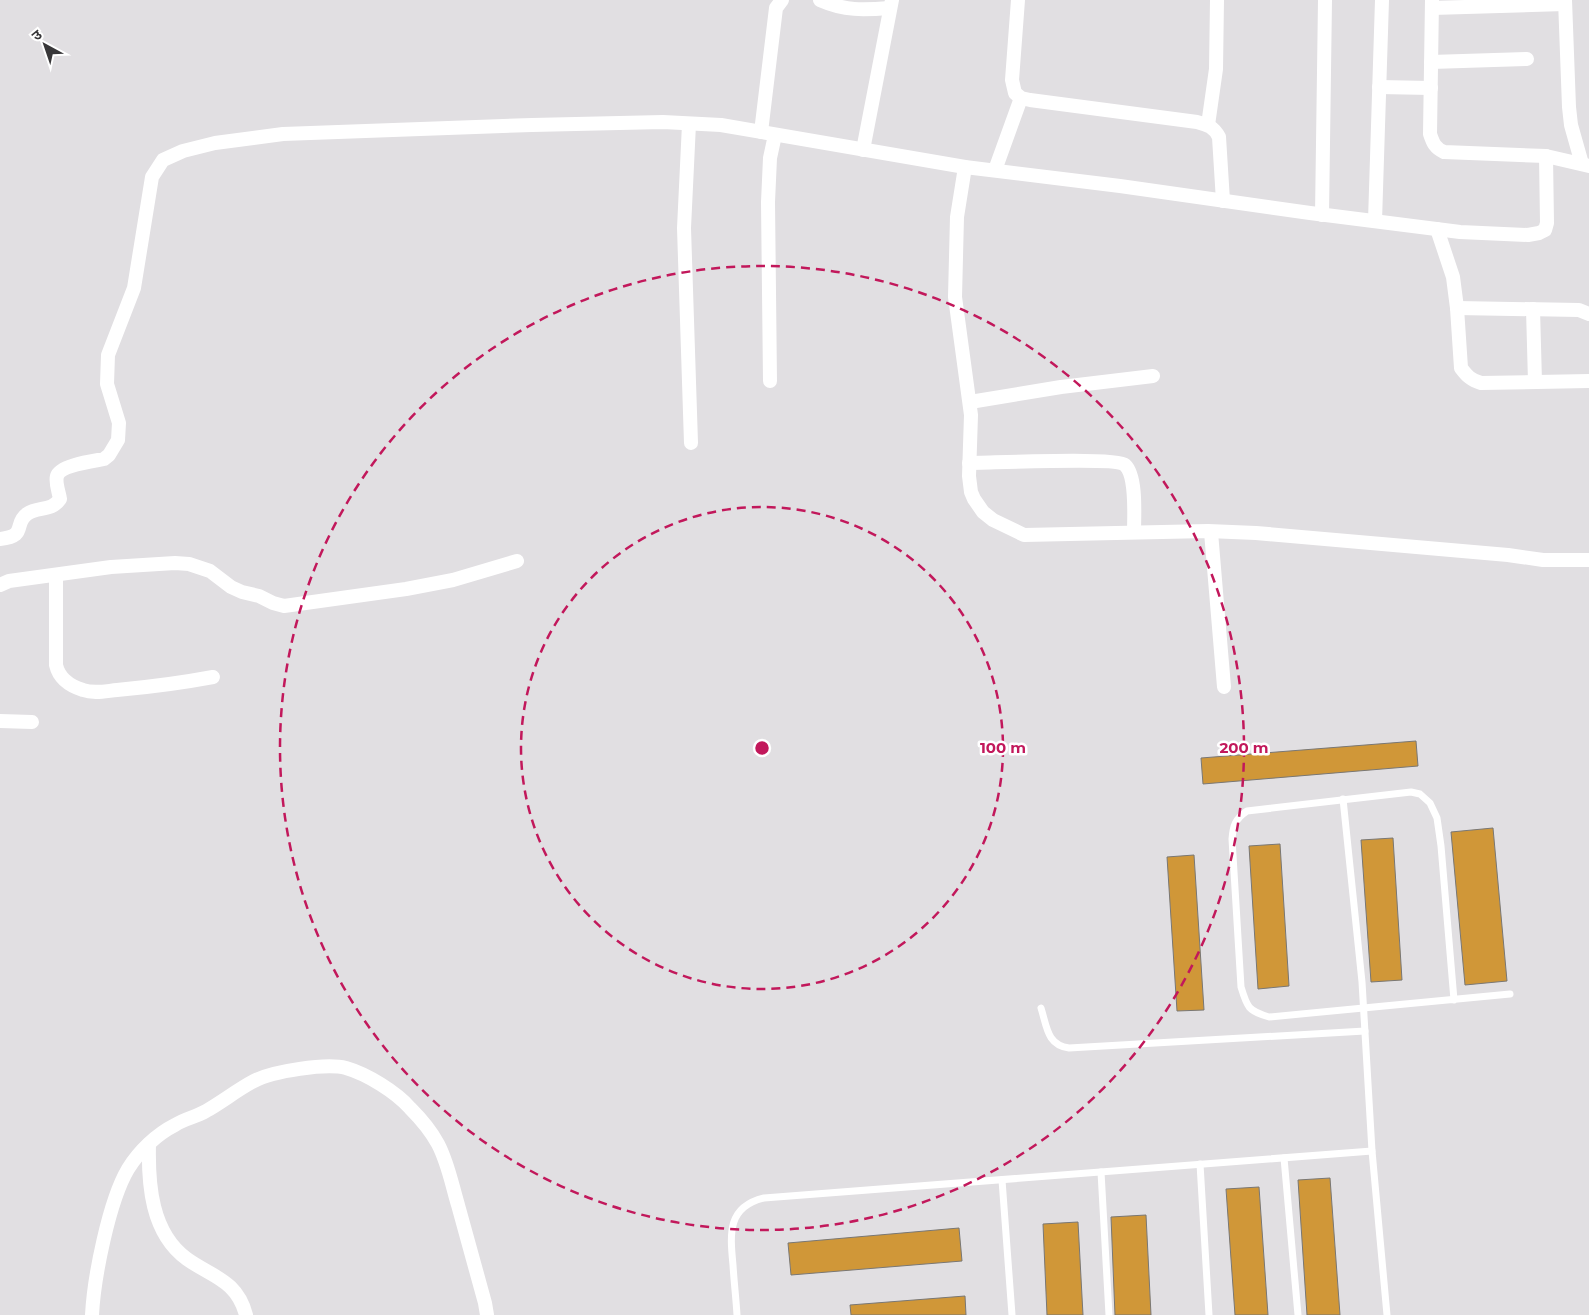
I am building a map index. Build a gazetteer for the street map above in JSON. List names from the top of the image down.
{
  "north": "top left",
  "rings": ["100 m", "200 m"]
}
